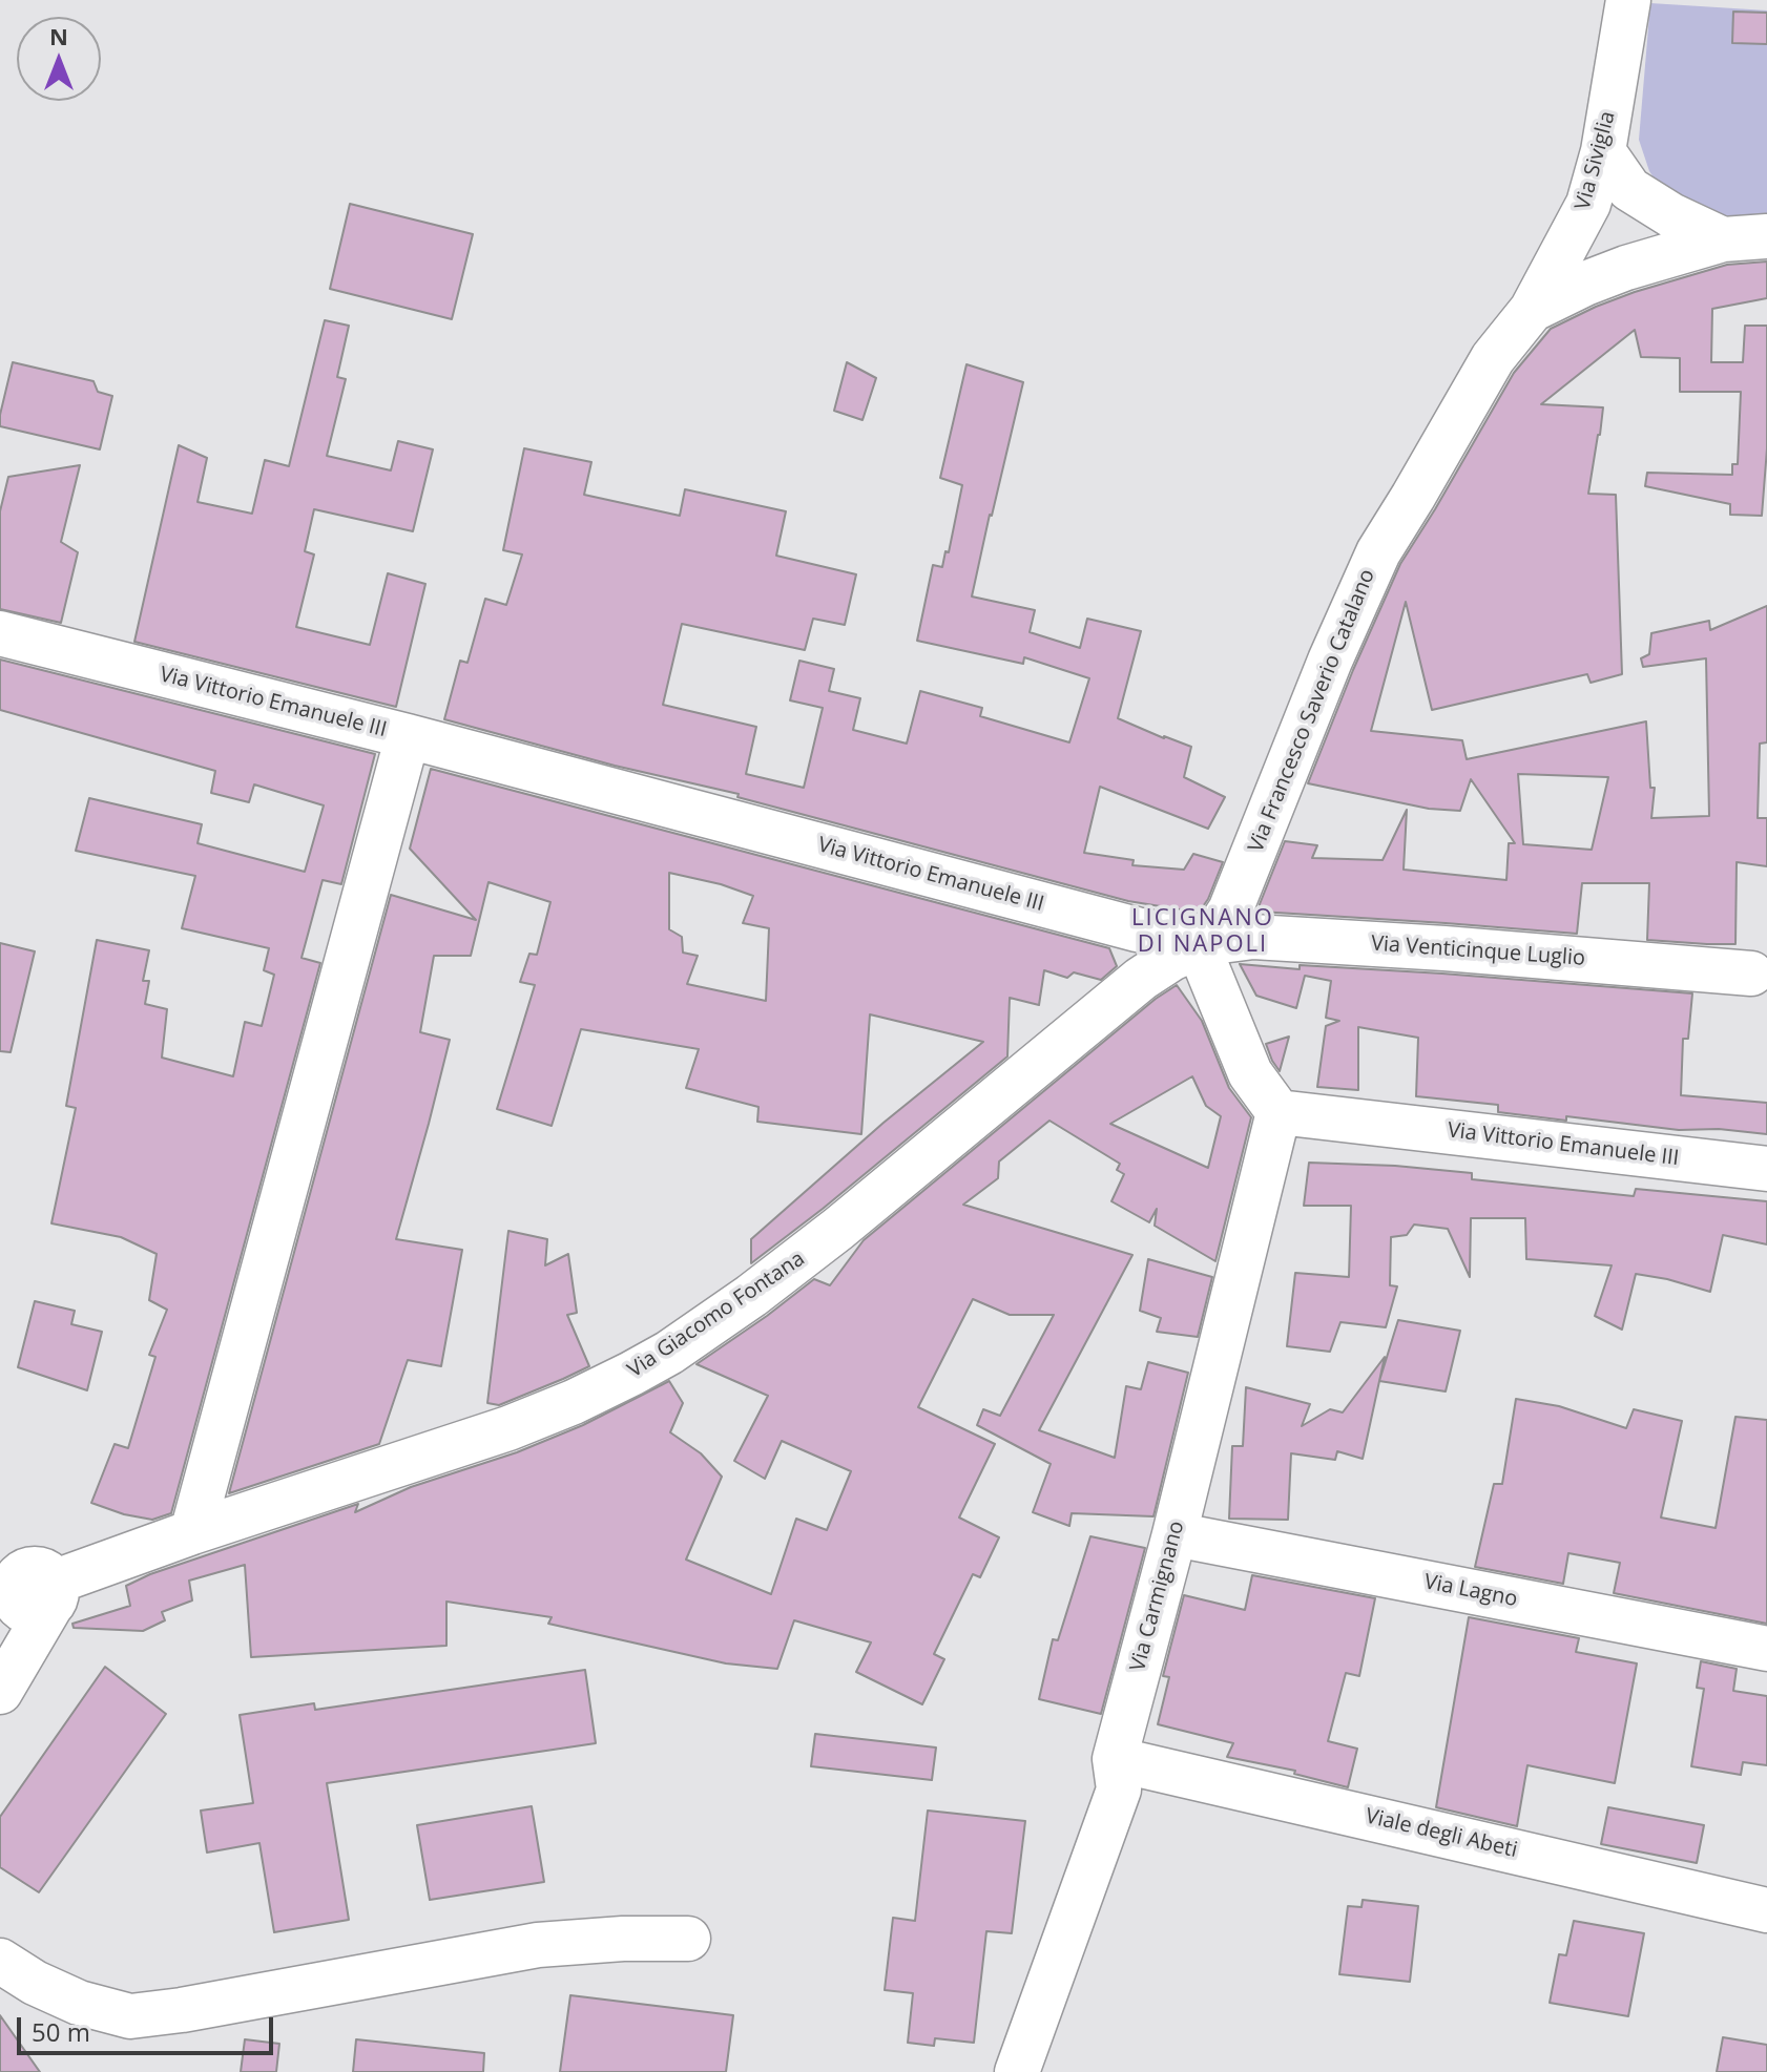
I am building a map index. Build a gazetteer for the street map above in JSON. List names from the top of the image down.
{
  "streets": {
    "street": [
      "Via Siviglia",
      "Via Vittorio Emanuele III",
      "Via Francesco Saverio Catalano",
      "Via Venticinque Luglio",
      "Via Giacomo Fontana",
      "Via Lagno",
      "Via Carmignano",
      "Viale degli Abeti"
    ]
  },
  "crossings": [
    ["Via Siviglia", "Via Francesco Saverio Catalano"],
    ["Via Vittorio Emanuele III", "Via Francesco Saverio Catalano"],
    ["Via Vittorio Emanuele III", "Via Venticinque Luglio"],
    ["Via Vittorio Emanuele III", "Via Giacomo Fontana"],
    ["Via Vittorio Emanuele III", "Via Carmignano"],
    ["Via Francesco Saverio Catalano", "Via Venticinque Luglio"],
    ["Via Francesco Saverio Catalano", "Via Giacomo Fontana"],
    ["Via Venticinque Luglio", "Via Giacomo Fontana"],
    ["Via Lagno", "Via Carmignano"],
    ["Via Carmignano", "Viale degli Abeti"]
  ],
  "districts": ["LICIGNANO DI NAPOLI"],
  "scale_bar": "50 m",
  "north": "top"
}
